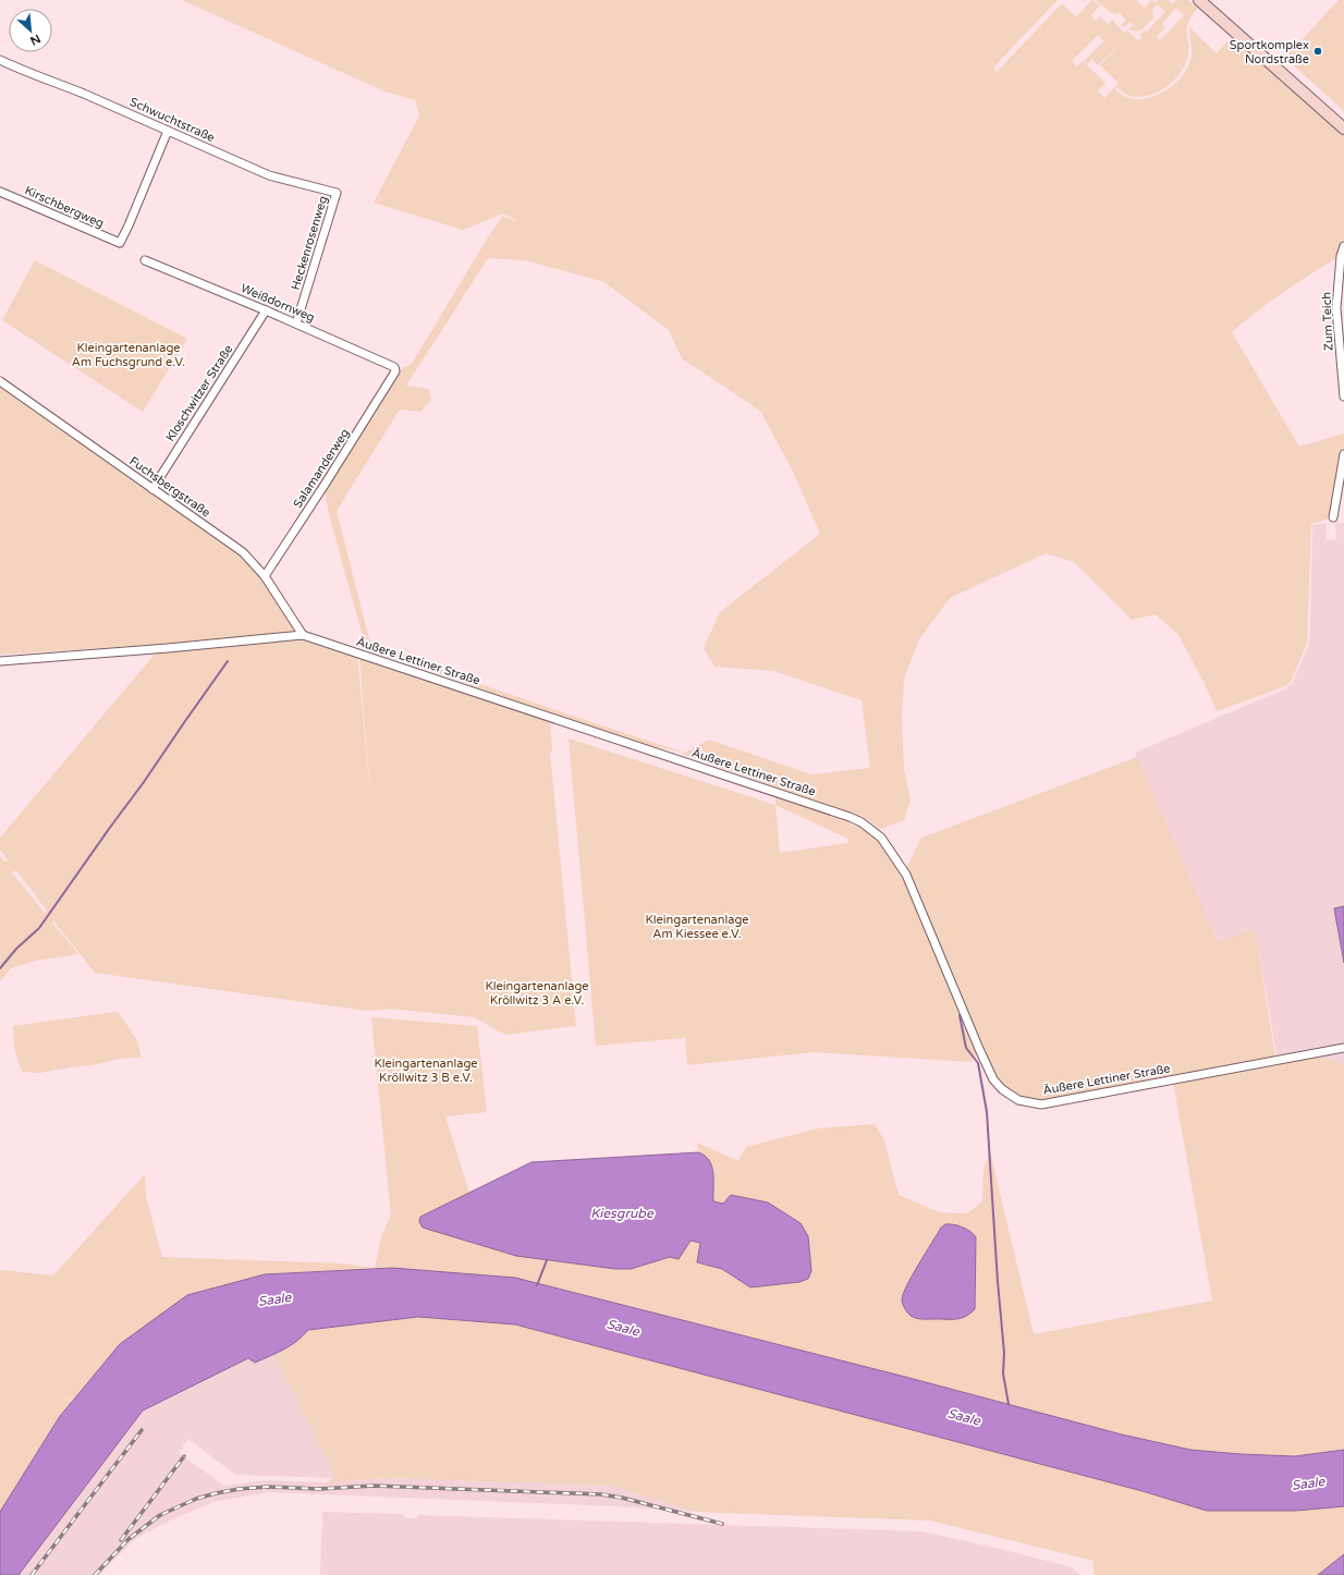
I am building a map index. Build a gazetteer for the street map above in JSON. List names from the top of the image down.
{
  "streets": {
    "street": [
      "Schwuchtstraße",
      "Kirschbergweg",
      "Heckenrosenweg",
      "Weißdornweg",
      "Zum Teich",
      "Kloschwitzer Straße",
      "Salamanderweg",
      "Fuchsbergstraße",
      "Äußere Lettiner Straße"
    ]
  },
  "crossings": [
    ["Schwuchtstraße", "Kirschbergweg"],
    ["Schwuchtstraße", "Heckenrosenweg"],
    ["Heckenrosenweg", "Weißdornweg"],
    ["Weißdornweg", "Kloschwitzer Straße"],
    ["Weißdornweg", "Salamanderweg"],
    ["Kloschwitzer Straße", "Fuchsbergstraße"],
    ["Salamanderweg", "Fuchsbergstraße"],
    ["Fuchsbergstraße", "Äußere Lettiner Straße"]
  ],
  "water": ["Kiesgrube", "Saale"],
  "parks": [
    "Kleingartenanlage Am Fuchsgrund e.V.",
    "Kleingartenanlage Am Kiessee e.V.",
    "Kleingartenanlage Kröllwitz 3 A e.V.",
    "Kleingartenanlage Kröllwitz 3 B e.V."
  ],
  "places": ["Sportkomplex Nordstraße"],
  "north": "bottom right"
}
